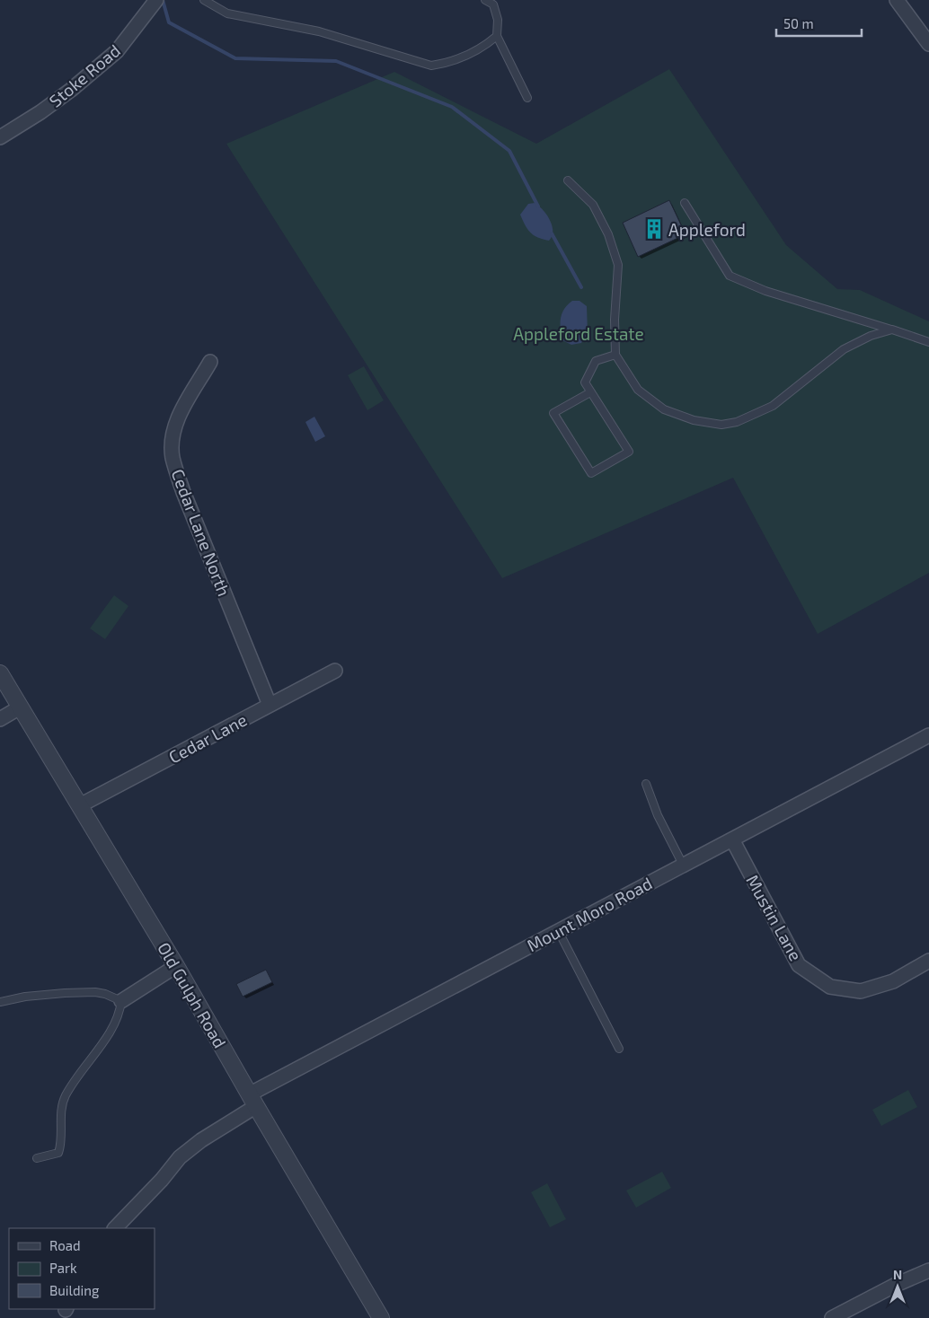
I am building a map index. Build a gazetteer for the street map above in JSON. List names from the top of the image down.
{
  "streets": {
    "street": [
      "Stoke Road",
      "Cedar Lane North",
      "Cedar Lane",
      "Mount Moro Road",
      "Mustin Lane",
      "Old Gulph Road"
    ]
  },
  "crossings": [
    ["Cedar Lane North", "Cedar Lane"],
    ["Cedar Lane", "Old Gulph Road"],
    ["Mount Moro Road", "Mustin Lane"],
    ["Mount Moro Road", "Old Gulph Road"]
  ],
  "parks": ["Appleford Estate"],
  "places": {
    "building": ["Appleford"]
  },
  "legend": ["Road", "Park", "Building"],
  "scale_bar": "50 m",
  "north": "top"
}
